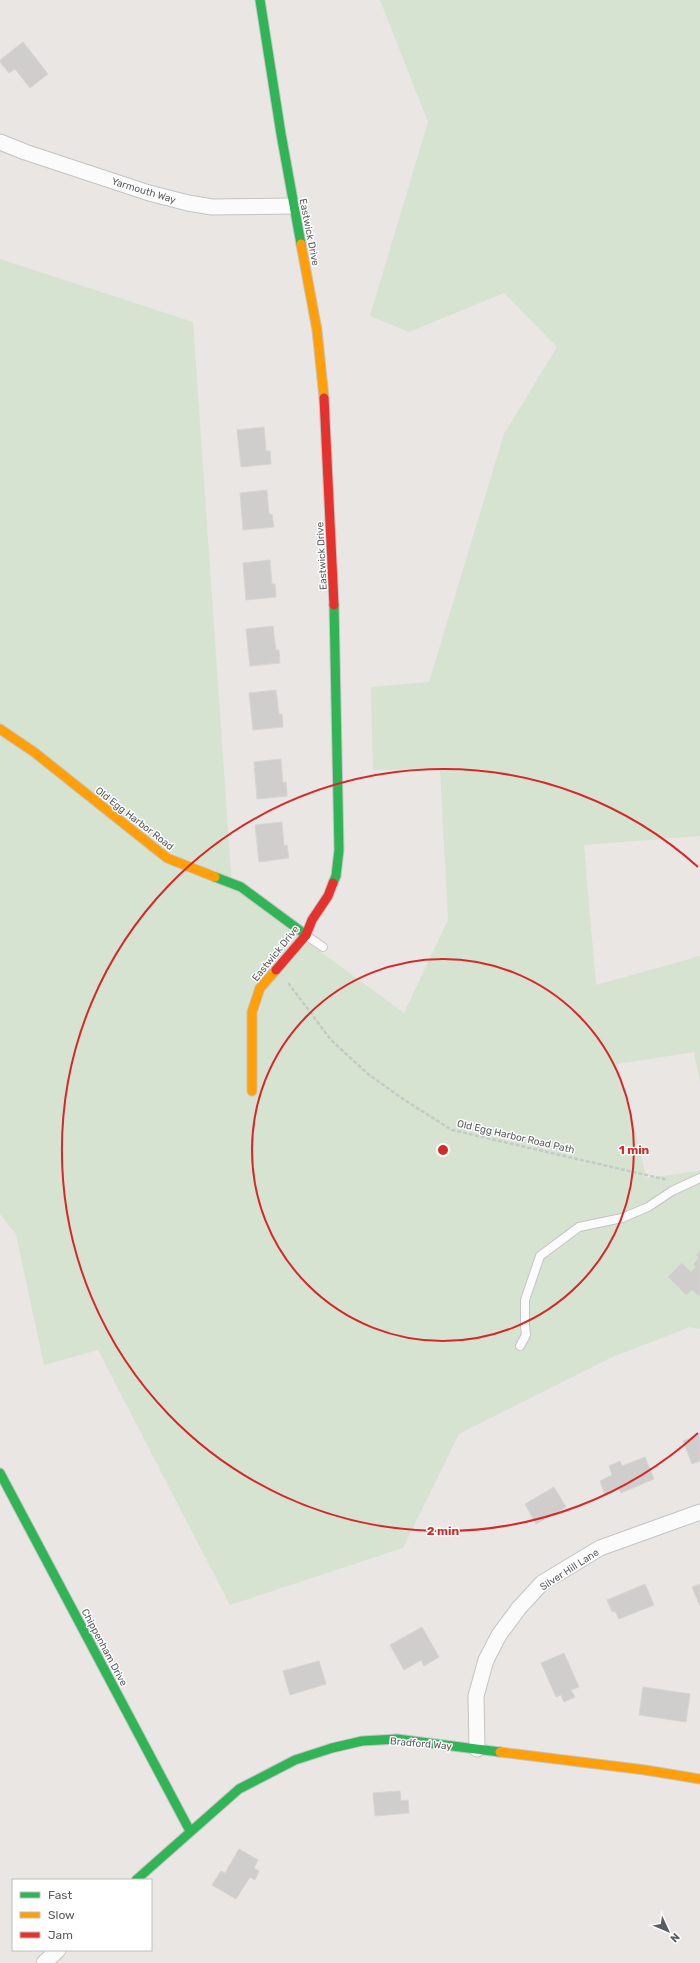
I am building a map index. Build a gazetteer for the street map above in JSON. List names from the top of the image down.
{
  "streets": {
    "street": [
      "Yarmouth Way",
      "Eastwick Drive",
      "Old Egg Harbor Road",
      "Silver Hill Lane",
      "Chippenham Drive",
      "Bradford Way"
    ],
    "path": ["Old Egg Harbor Road Path"]
  },
  "crossings": [
    ["Yarmouth Way", "Eastwick Drive"],
    ["Eastwick Drive", "Old Egg Harbor Road"],
    ["Silver Hill Lane", "Bradford Way"],
    ["Chippenham Drive", "Bradford Way"]
  ],
  "legend": ["Fast", "Slow", "Jam"],
  "north": "bottom right",
  "rings": ["1 min", "2 min"]
}
